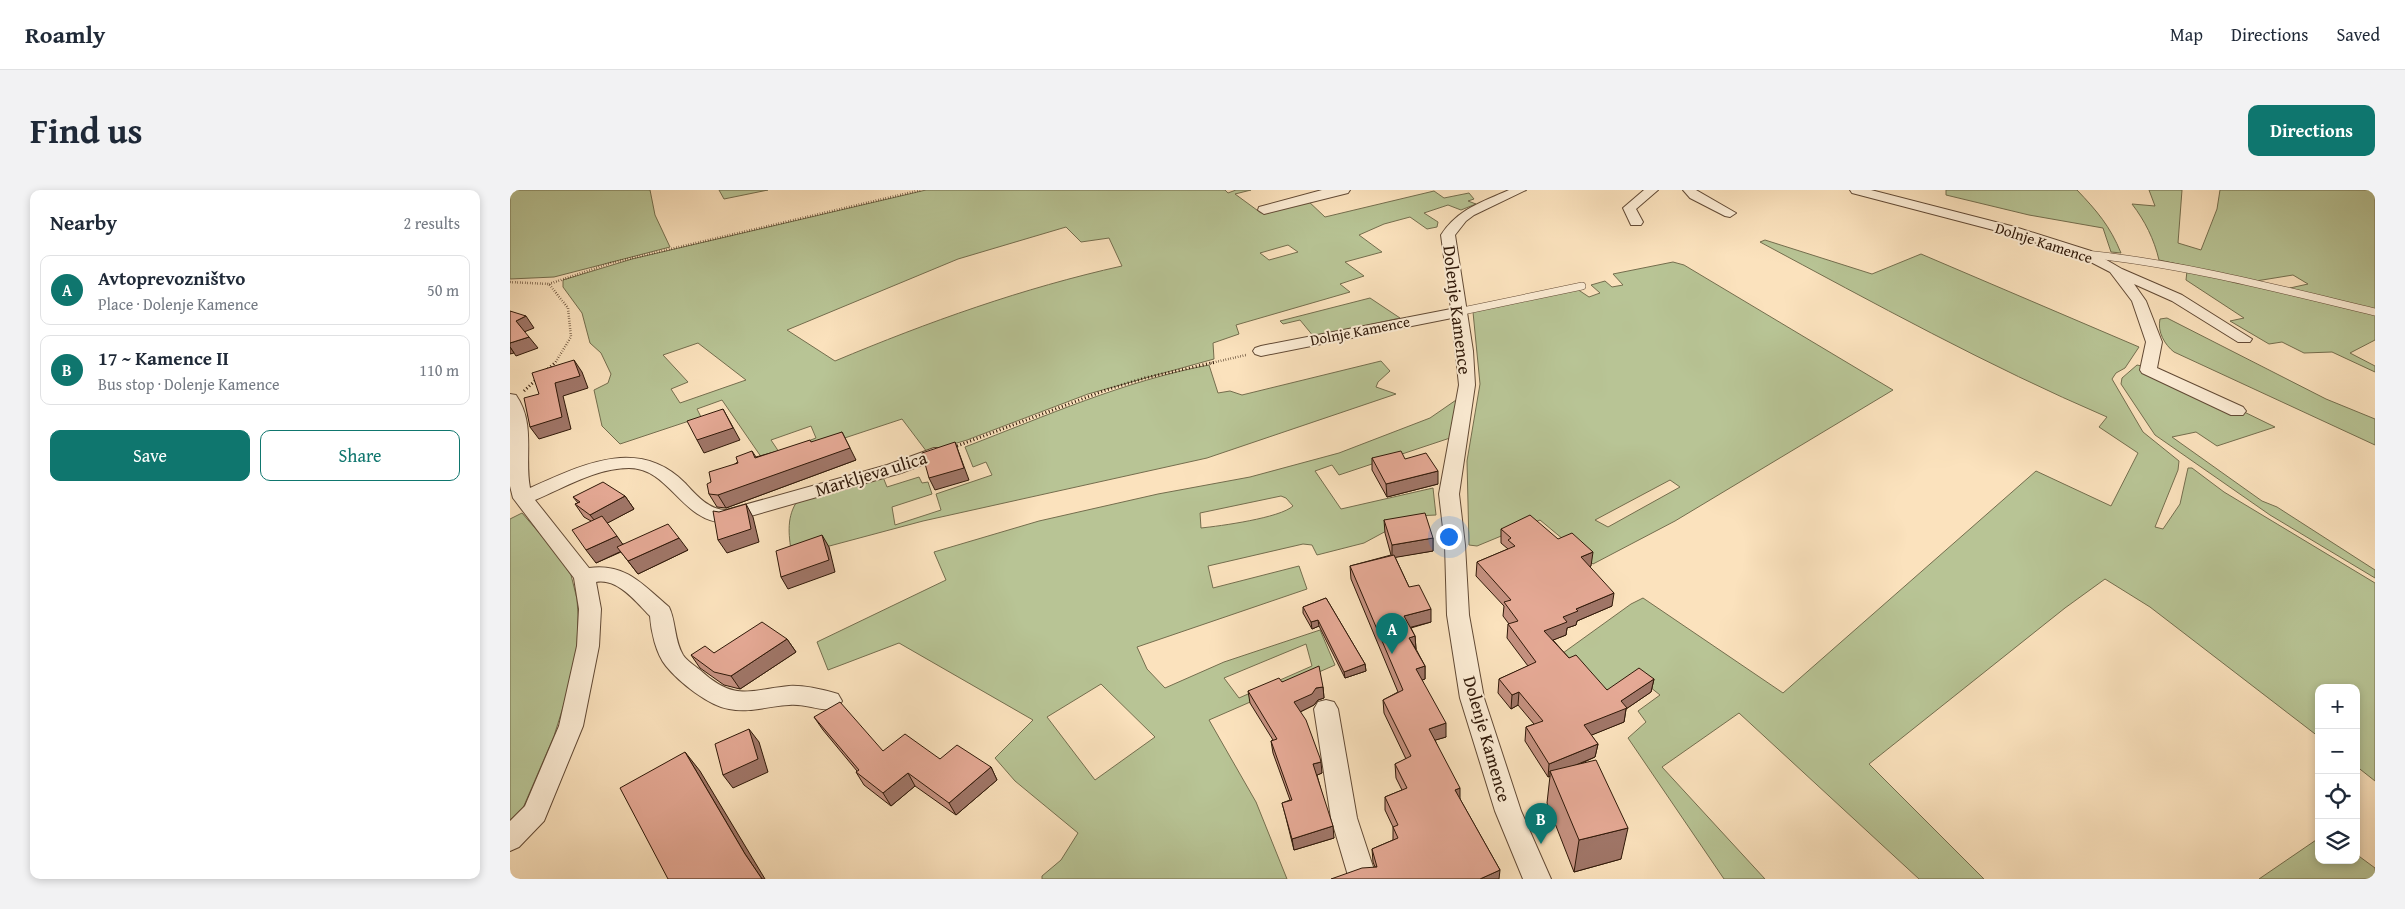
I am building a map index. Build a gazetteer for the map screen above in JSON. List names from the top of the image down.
{
  "streets": {
    "street": ["Dolnje Kamence", "Dolenje Kamence", "Markljeva ulica"]
  },
  "crossings": [
    ["Dolnje Kamence", "Dolenje Kamence"],
    ["Dolnje Kamence", "Markljeva ulica"]
  ],
  "page": {
    "header": "Roamly",
    "nav": ["Map", "Directions", "Saved"],
    "title": "Find us",
    "buttons": [
      "Directions",
      ["Save", "Share"]
    ],
    "heading": ["Nearby", "2 results"],
    "list": [
      {
        "mark": "A",
        "name": "Avtoprevozništvo",
        "note": "Place · Dolenje Kamence",
        "value": "50 m"
      },
      {
        "mark": "B",
        "name": "17 ~ Kamence II",
        "note": "Bus stop · Dolenje Kamence",
        "value": "110 m"
      }
    ],
    "pins": ["A", "B"],
    "map_buttons": ["+", "−"]
  }
}
